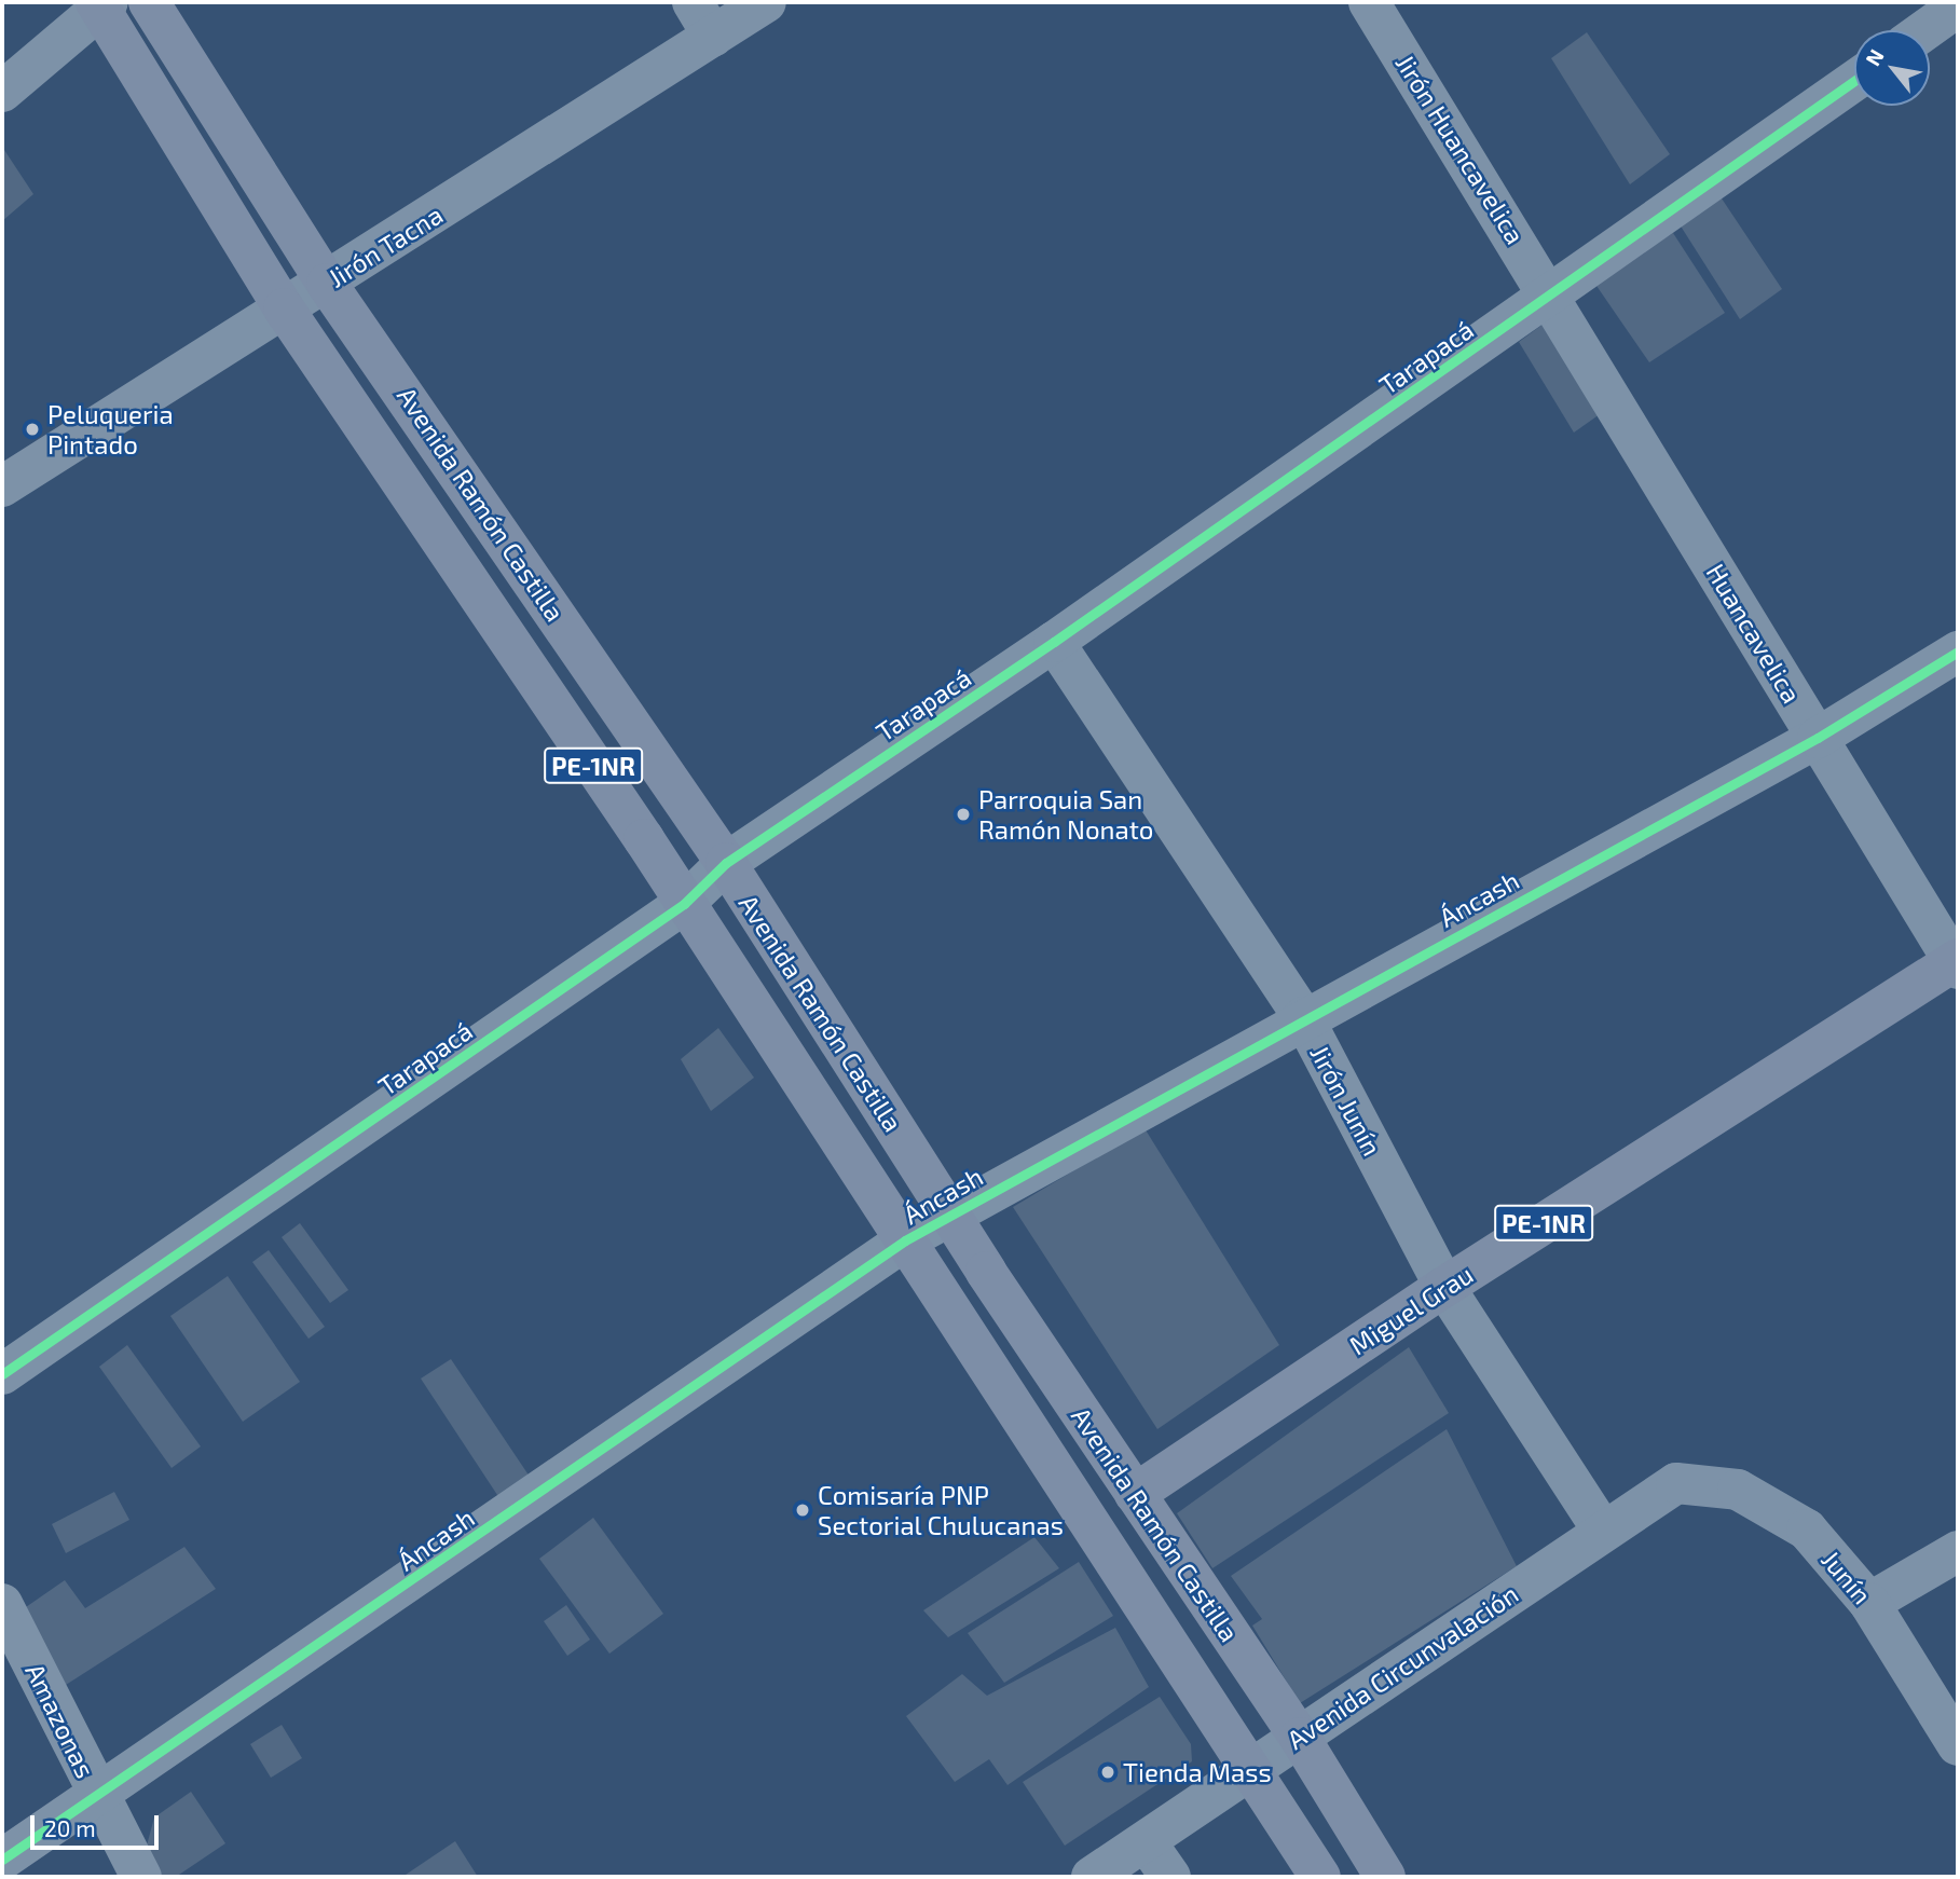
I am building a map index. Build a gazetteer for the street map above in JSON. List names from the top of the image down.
{
  "streets": {
    "main road": ["Avenida Ramón Castilla", "PE-1NR", "Miguel Grau"],
    "street": [
      "Jirón Huancavelica",
      "Jirón Tacna",
      "Tarapacá",
      "Huancavelica",
      "Áncash",
      "Jirón Junín",
      "Junín",
      "Avenida Circunvalación",
      "Amazonas"
    ]
  },
  "crossings": [
    ["Jirón Huancavelica", "Tarapacá"],
    ["Jirón Huancavelica", "Huancavelica"],
    ["Jirón Tacna", "Avenida Ramón Castilla"],
    ["Tarapacá", "Avenida Ramón Castilla"],
    ["Tarapacá", "Huancavelica"],
    ["Tarapacá", "Jirón Junín"],
    ["Avenida Ramón Castilla", "Áncash"],
    ["Avenida Ramón Castilla", "Miguel Grau"],
    ["Avenida Ramón Castilla", "Avenida Circunvalación"],
    ["Huancavelica", "Áncash"],
    ["Huancavelica", "Miguel Grau"],
    ["Áncash", "Jirón Junín"],
    ["Áncash", "Amazonas"],
    ["Jirón Junín", "Miguel Grau"],
    ["Jirón Junín", "Avenida Circunvalación"],
    ["Junín", "Avenida Circunvalación"]
  ],
  "places": [
    "Peluqueria Pintado",
    "Parroquia San Ramón Nonato",
    "Comisaría PNP Sectorial Chulucanas",
    "Tienda Mass"
  ],
  "scale_bar": "20 m",
  "north": "top left"
}
